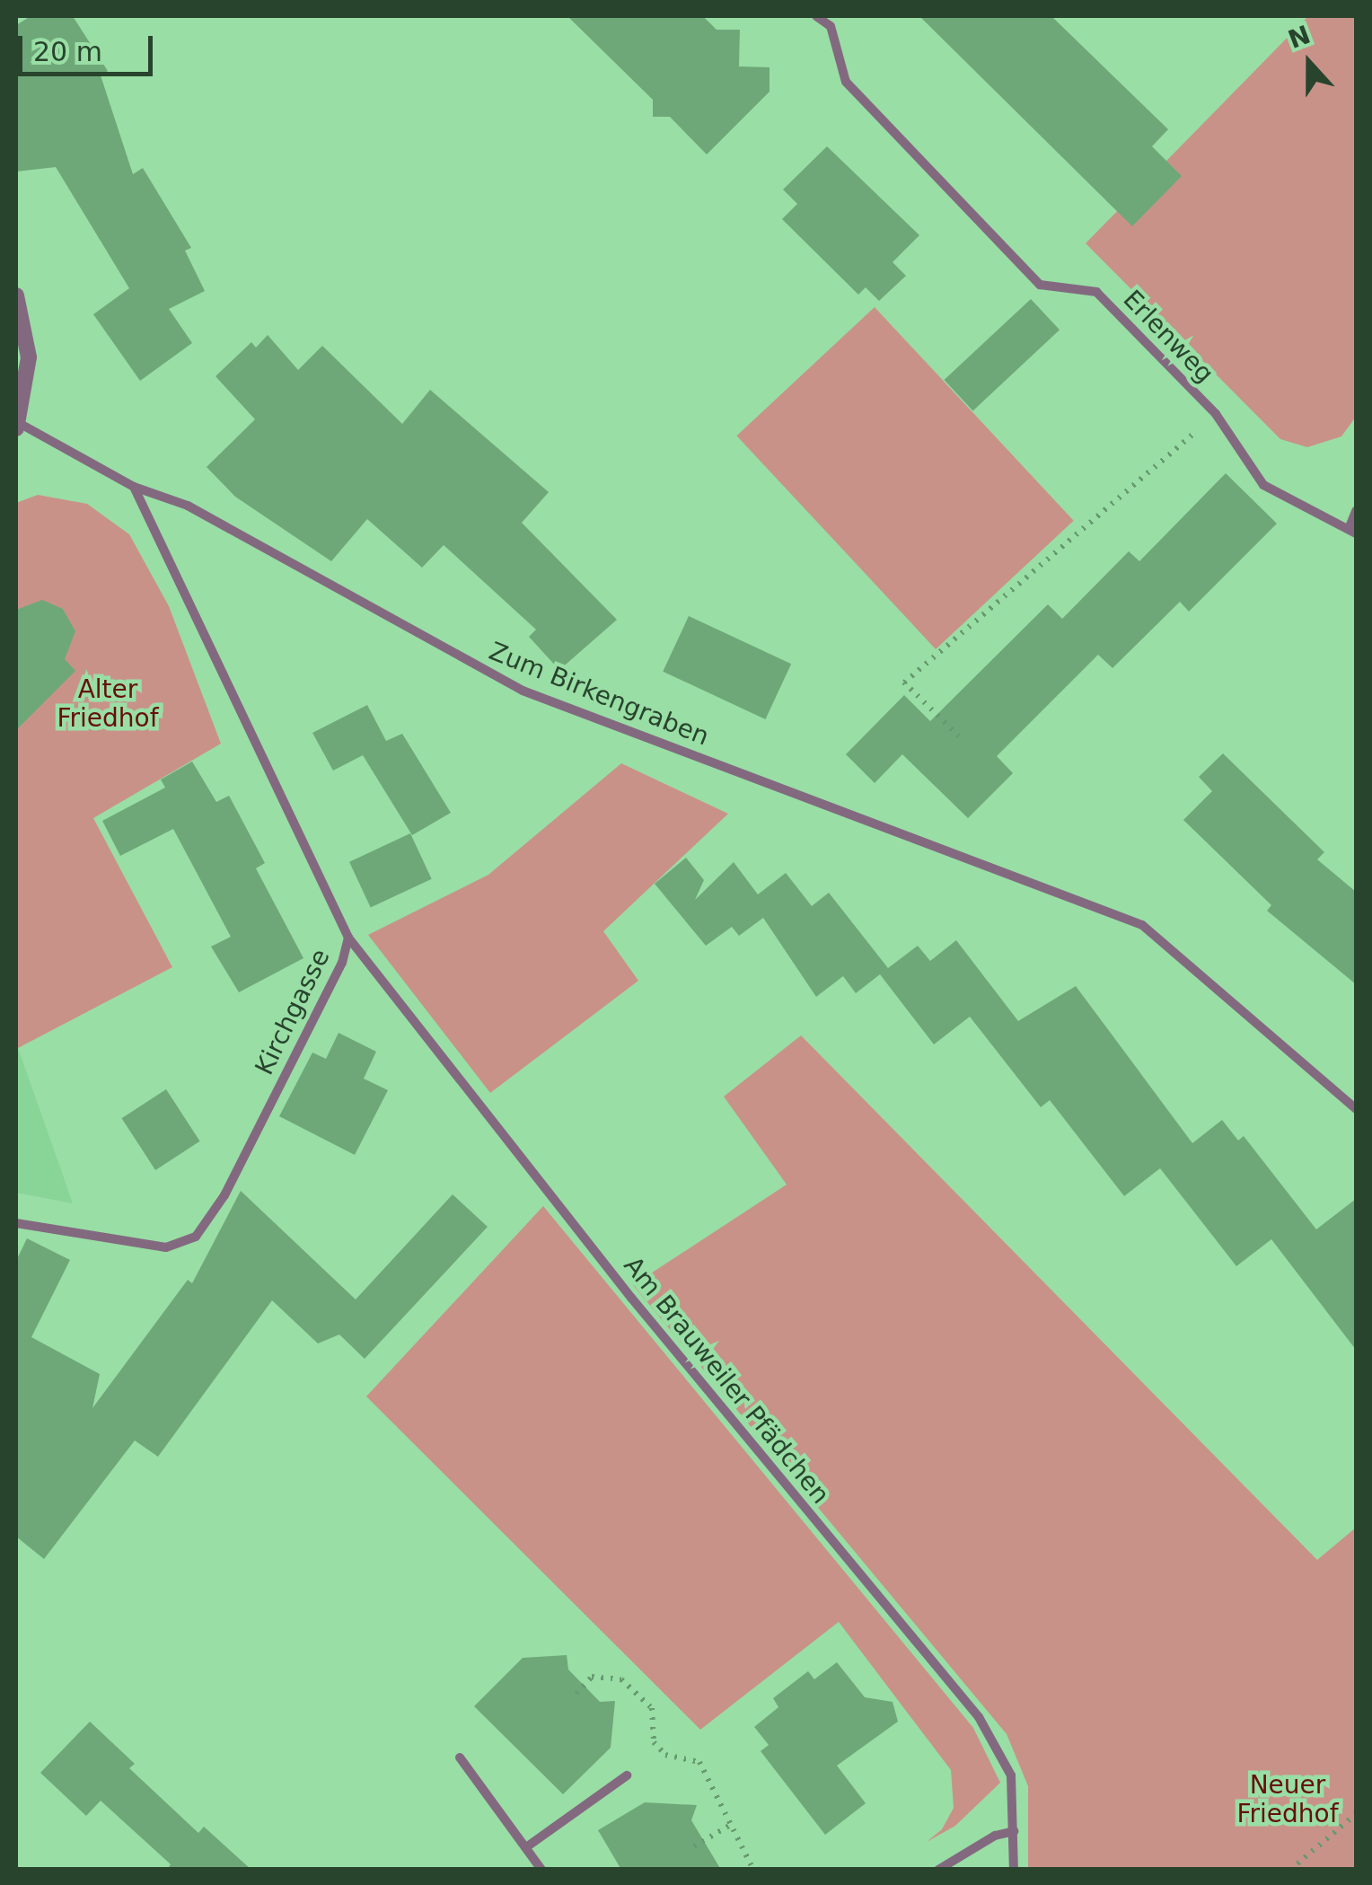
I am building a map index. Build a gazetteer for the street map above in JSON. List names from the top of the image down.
{
  "streets": {
    "street": [
      "Erlenweg",
      "Zum Birkengraben",
      "Kirchgasse",
      "Am Brauweiler Pfädchen"
    ]
  },
  "crossings": [
    ["Zum Birkengraben", "Kirchgasse"],
    ["Kirchgasse", "Am Brauweiler Pfädchen"]
  ],
  "parks": ["Alter Friedhof", "Neuer Friedhof"],
  "scale_bar": "20 m",
  "north": "top"
}
